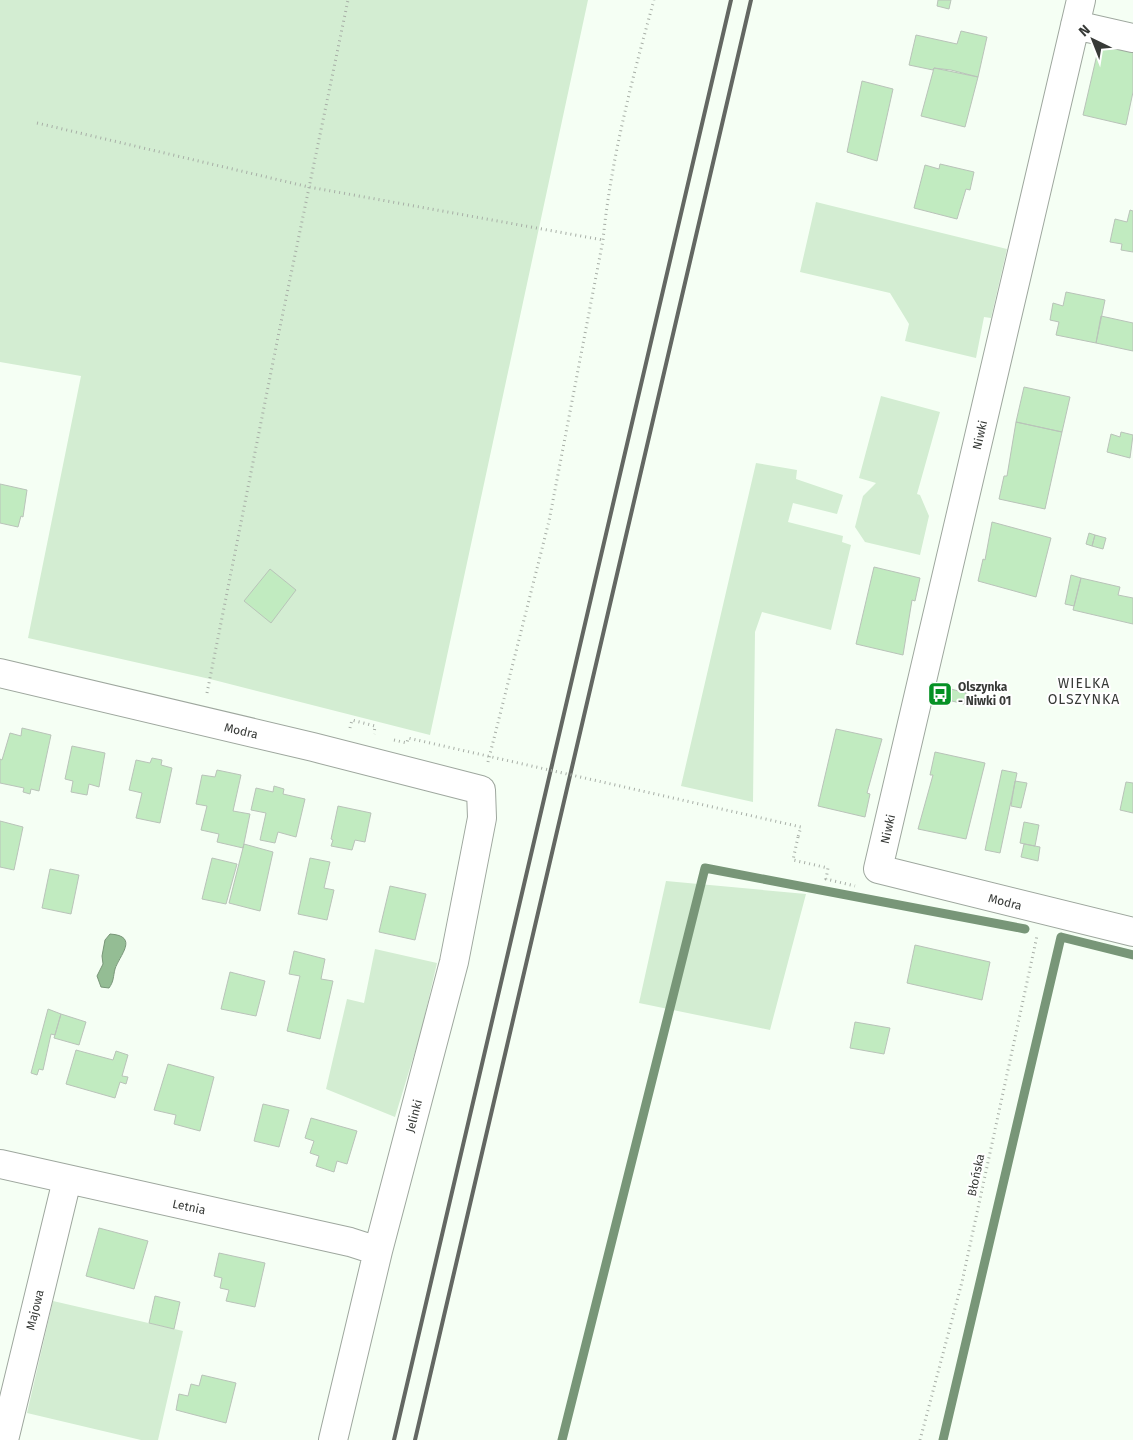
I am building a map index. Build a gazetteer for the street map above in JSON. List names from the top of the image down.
{
  "streets": {
    "street": [
      "Niwki",
      "Modra",
      "Jelinki",
      "Letnia",
      "Majowa"
    ],
    "path": ["Błońska"]
  },
  "crossings": [
    ["Niwki", "Modra"],
    ["Modra", "Jelinki"],
    ["Modra", "Błońska"],
    ["Jelinki", "Letnia"],
    ["Letnia", "Majowa"]
  ],
  "districts": ["WIELKA OLSZYNKA"],
  "places": {
    "bus stop": ["Olszynka - Niwki 01"]
  },
  "north": "top left"
}
